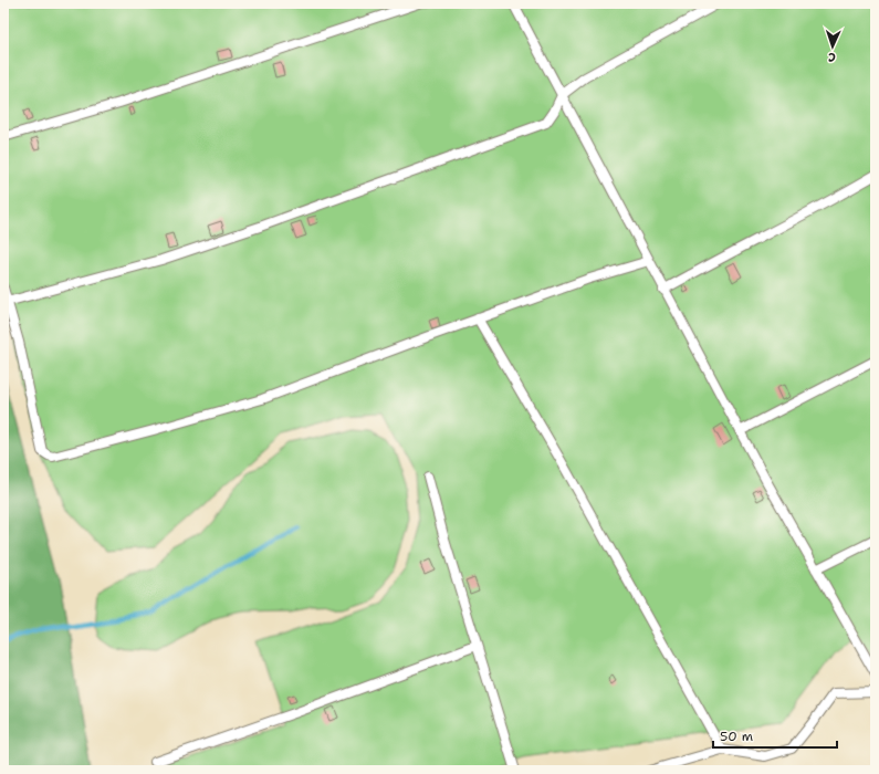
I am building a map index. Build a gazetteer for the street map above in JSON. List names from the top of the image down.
{
  "scale_bar": "50 m",
  "north": "bottom"
}
